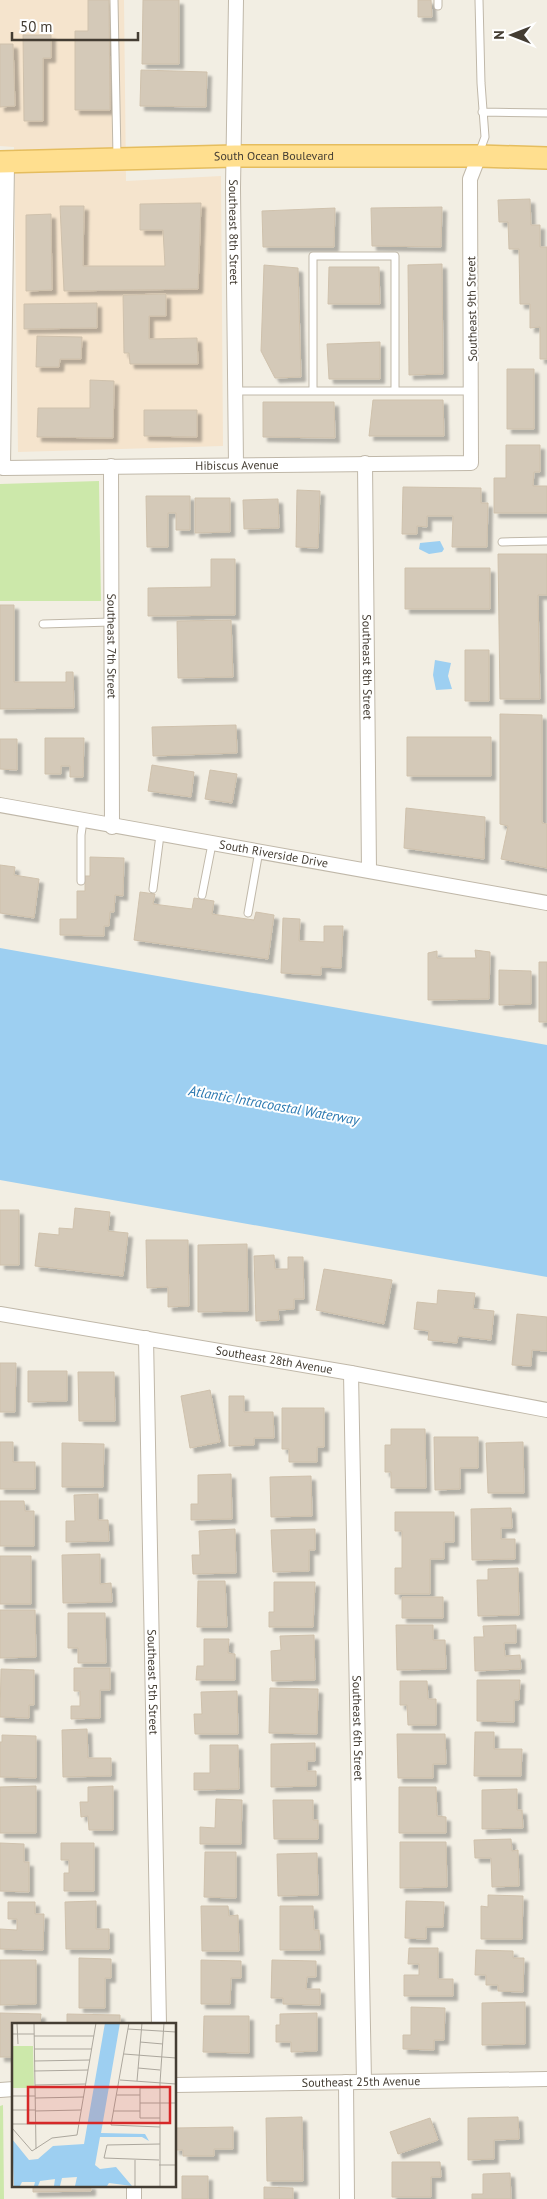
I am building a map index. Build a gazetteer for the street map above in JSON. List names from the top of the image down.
{
  "streets": {
    "main road": ["South Ocean Boulevard"],
    "street": [
      "Southeast 8th Street",
      "Southeast 9th Street",
      "Hibiscus Avenue",
      "Southeast 7th Street",
      "South Riverside Drive",
      "Southeast 28th Avenue",
      "Southeast 5th Street",
      "Southeast 6th Street",
      "Southeast 25th Avenue"
    ]
  },
  "crossings": [
    ["South Ocean Boulevard", "Southeast 8th Street"],
    ["South Ocean Boulevard", "Southeast 9th Street"],
    ["South Ocean Boulevard", "Hibiscus Avenue"],
    ["Southeast 8th Street", "Hibiscus Avenue"],
    ["Southeast 8th Street", "South Riverside Drive"],
    ["Southeast 9th Street", "Hibiscus Avenue"],
    ["Hibiscus Avenue", "Southeast 7th Street"],
    ["Southeast 7th Street", "South Riverside Drive"],
    ["Southeast 28th Avenue", "Southeast 5th Street"],
    ["Southeast 28th Avenue", "Southeast 6th Street"],
    ["Southeast 6th Street", "Southeast 25th Avenue"]
  ],
  "water": ["Atlantic Intracoastal Waterway"],
  "scale_bar": "50 m",
  "north": "left"
}
